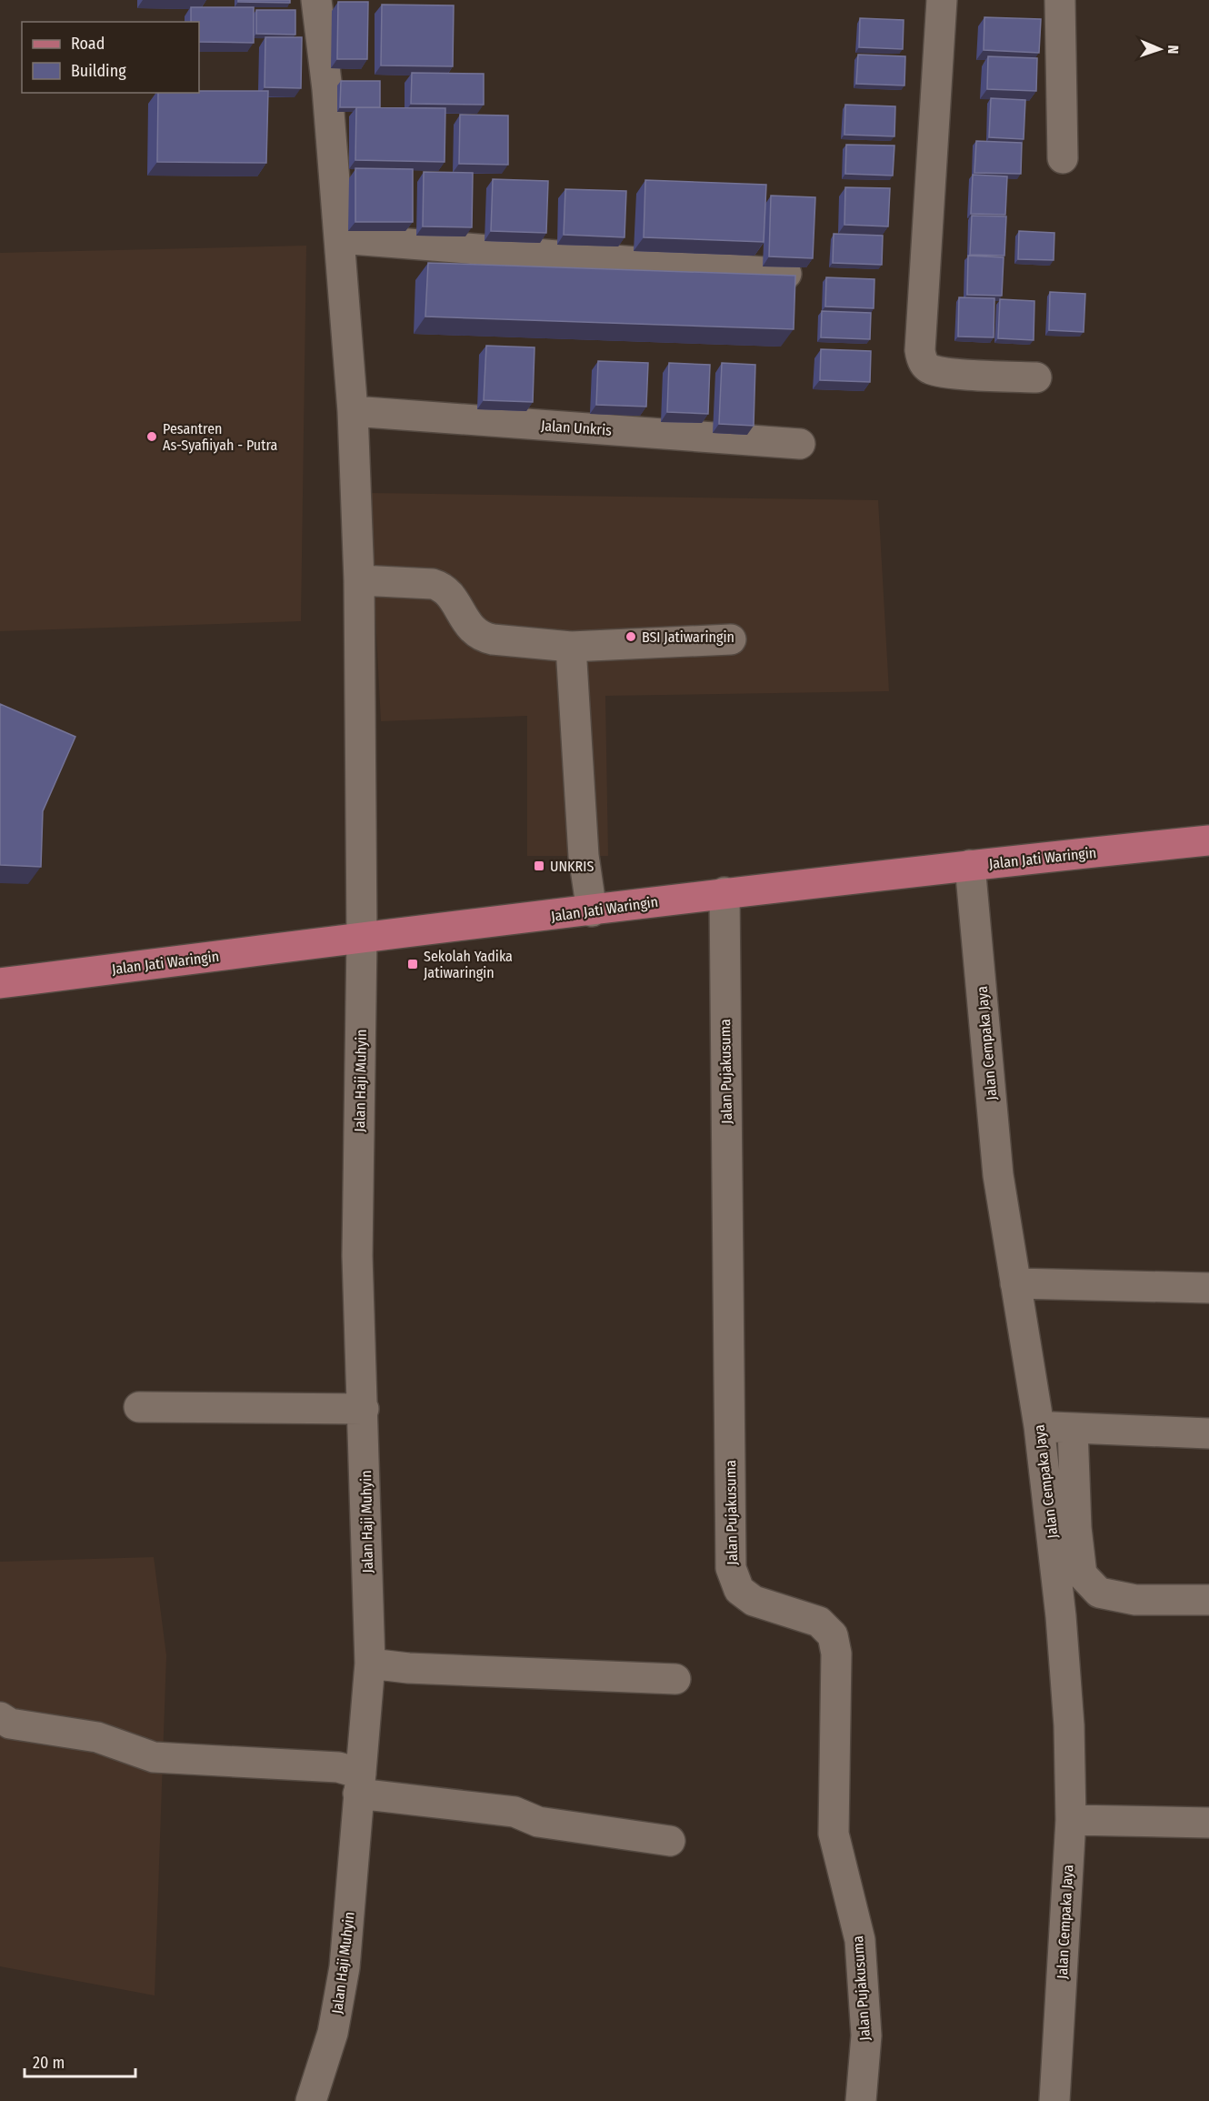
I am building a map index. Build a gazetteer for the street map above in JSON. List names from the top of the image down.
{
  "streets": {
    "main road": ["Jalan Jati Waringin"],
    "street": [
      "Jalan Unkris",
      "Jalan Cempaka Jaya",
      "Jalan Pujakusuma",
      "Jalan Haji Muhyin"
    ]
  },
  "crossings": [
    ["Jalan Unkris", "Jalan Haji Muhyin"],
    ["Jalan Jati Waringin", "Jalan Cempaka Jaya"],
    ["Jalan Jati Waringin", "Jalan Pujakusuma"],
    ["Jalan Jati Waringin", "Jalan Haji Muhyin"]
  ],
  "places": {
    "other": ["Pesantren As-Syafiiyah - Putra", "BSI Jatiwaringin"],
    "transit": ["UNKRIS", "Sekolah Yadika Jatiwaringin"]
  },
  "legend": ["Road", "Building"],
  "scale_bar": "20 m",
  "north": "right"
}
